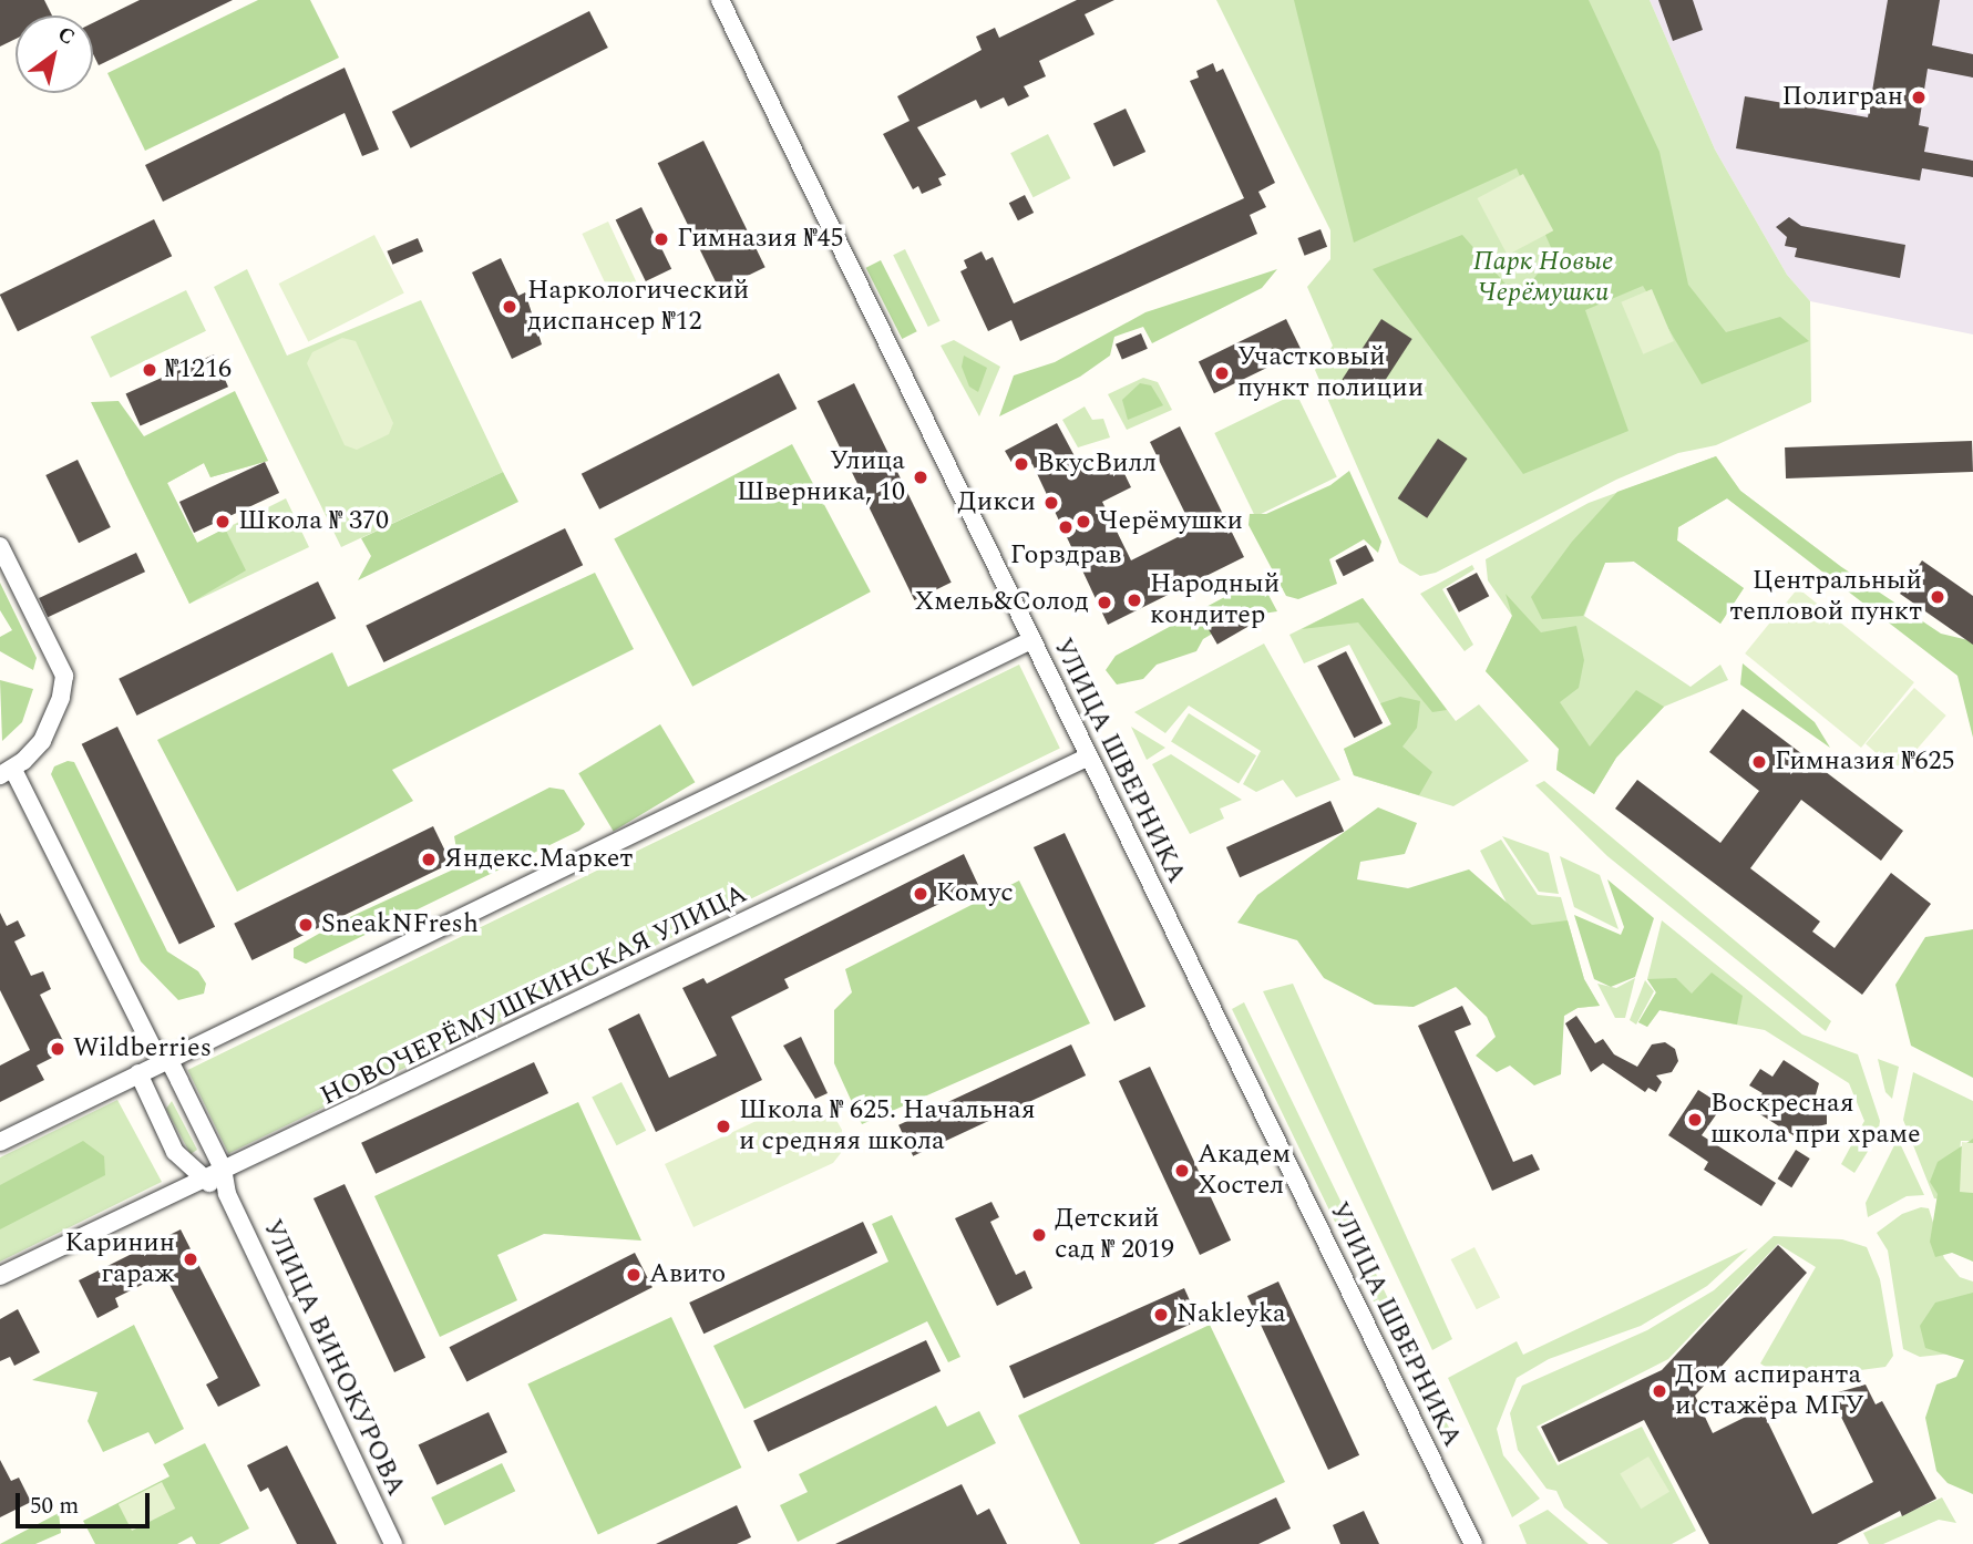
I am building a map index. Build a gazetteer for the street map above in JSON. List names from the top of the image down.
{
  "streets": {
    "street": ["УЛИЦА ШВЕРНИКА", "НОВОЧЕРЁМУШКИНСКАЯ УЛИЦА", "УЛИЦА ВИНОКУРОВА"]
  },
  "crossings": [
    ["УЛИЦА ШВЕРНИКА", "НОВОЧЕРЁМУШКИНСКАЯ УЛИЦА"],
    ["НОВОЧЕРЁМУШКИНСКАЯ УЛИЦА", "УЛИЦА ВИНОКУРОВА"]
  ],
  "parks": ["Парк Новые Черёмушки"],
  "places": [
    "Полигран",
    "Гимназия №45",
    "Наркологический диспансер №12",
    "№1216",
    "Участковый пункт полиции",
    "ВкусВилл",
    "Улица Шверника, 10",
    "Дикси",
    "Школа № 370",
    "Черёмушки",
    "Горздрав",
    "Центральный тепловой пункт",
    "Народный кондитер",
    "Хмель&Солод",
    "Гимназия №625",
    "Яндекс.Маркет",
    "Комус",
    "SneakNFresh",
    "Wildberries",
    "Воскресная школа при храме",
    "Школа № 625. Начальная и средняя школа",
    "Академ Хостел",
    "Детский сад № 2019",
    "Каринин гараж",
    "Авито",
    "Nakleyka",
    "Дом аспиранта и стажёра МГУ"
  ],
  "scale_bar": "50 m",
  "north": "top right"
}
